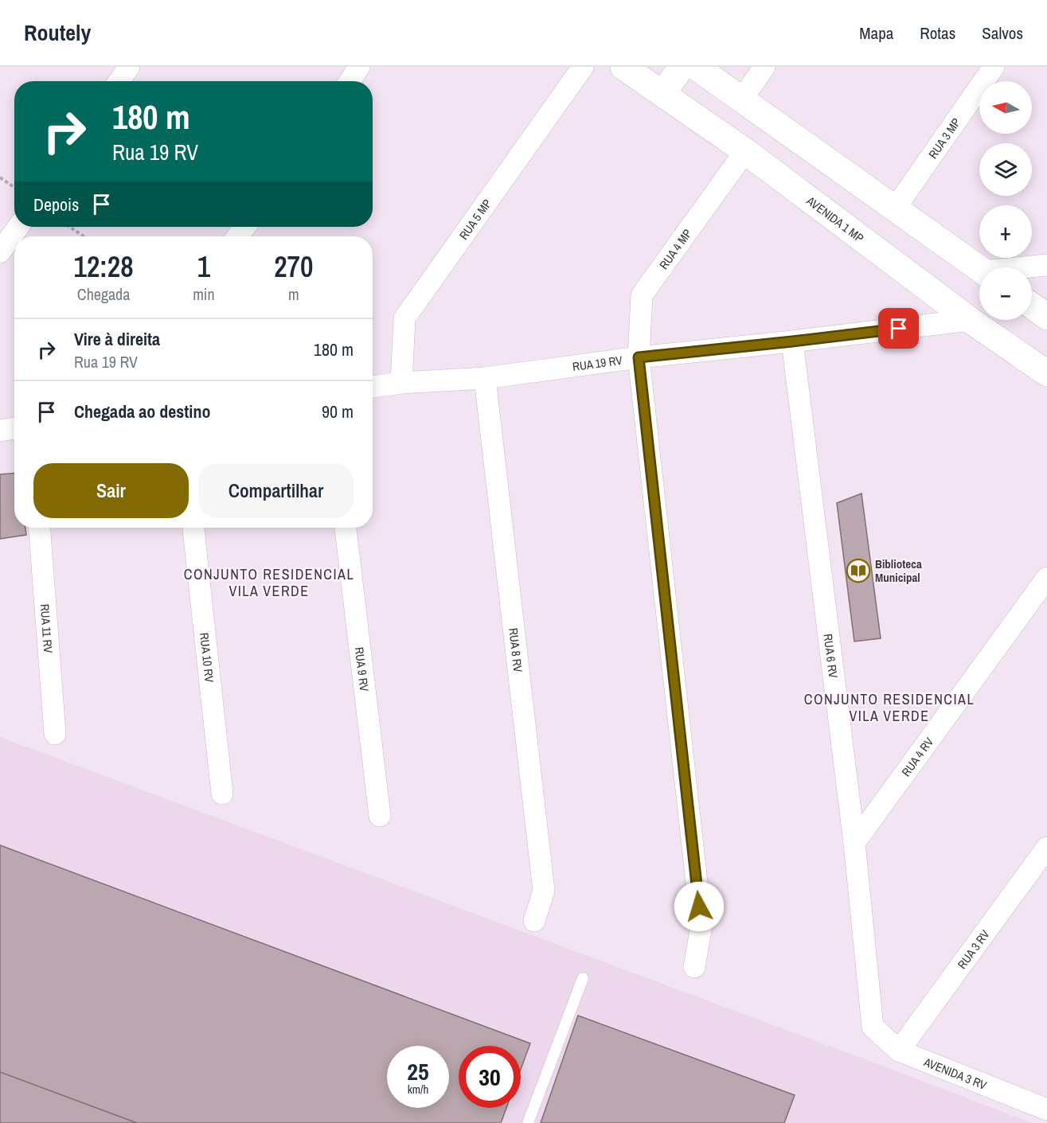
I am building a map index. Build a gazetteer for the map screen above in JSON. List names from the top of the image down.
{
  "streets": {
    "street": [
      "RUA 3 MP",
      "RUA 5 MP",
      "AVENIDA 1 MP",
      "RUA 4 MP",
      "RUA 19 RV",
      "RUA 11 RV",
      "RUA 8 RV",
      "RUA 6 RV",
      "RUA 10 RV",
      "RUA 9 RV",
      "RUA 4 RV",
      "RUA 3 RV",
      "AVENIDA 3 RV"
    ]
  },
  "crossings": [
    ["RUA 5 MP", "RUA 19 RV"],
    ["AVENIDA 1 MP", "RUA 4 MP"],
    ["AVENIDA 1 MP", "RUA 19 RV"],
    ["RUA 4 MP", "RUA 19 RV"],
    ["RUA 19 RV", "RUA 8 RV"],
    ["RUA 19 RV", "RUA 6 RV"],
    ["RUA 6 RV", "RUA 4 RV"],
    ["RUA 6 RV", "AVENIDA 3 RV"],
    ["RUA 3 RV", "AVENIDA 3 RV"]
  ],
  "districts": ["CONJUNTO RESIDENCIAL VILA VERDE", "CONJUNTO RESIDENCIAL VILA VERDE"],
  "places": {
    "library": ["Biblioteca Municipal"]
  },
  "north": "left",
  "page": {
    "header": "Routely",
    "nav": ["Mapa", "Rotas", "Salvos"],
    "map_buttons": ["+", "−"],
    "turn": ["180 m", "Rua 19 RV"],
    "then": "Depois",
    "eta": [
      "12:28",
      "Chegada",
      "1",
      "min",
      "270",
      "m"
    ],
    "list": [
      {
        "name": "Vire à direita",
        "note": "Rua 19 RV",
        "value": "180 m"
      },
      {
        "name": "Chegada ao destino",
        "value": "90 m"
      }
    ],
    "buttons": ["Sair", "Compartilhar"],
    "speed": "25 km/h",
    "limit": "30"
  }
}
